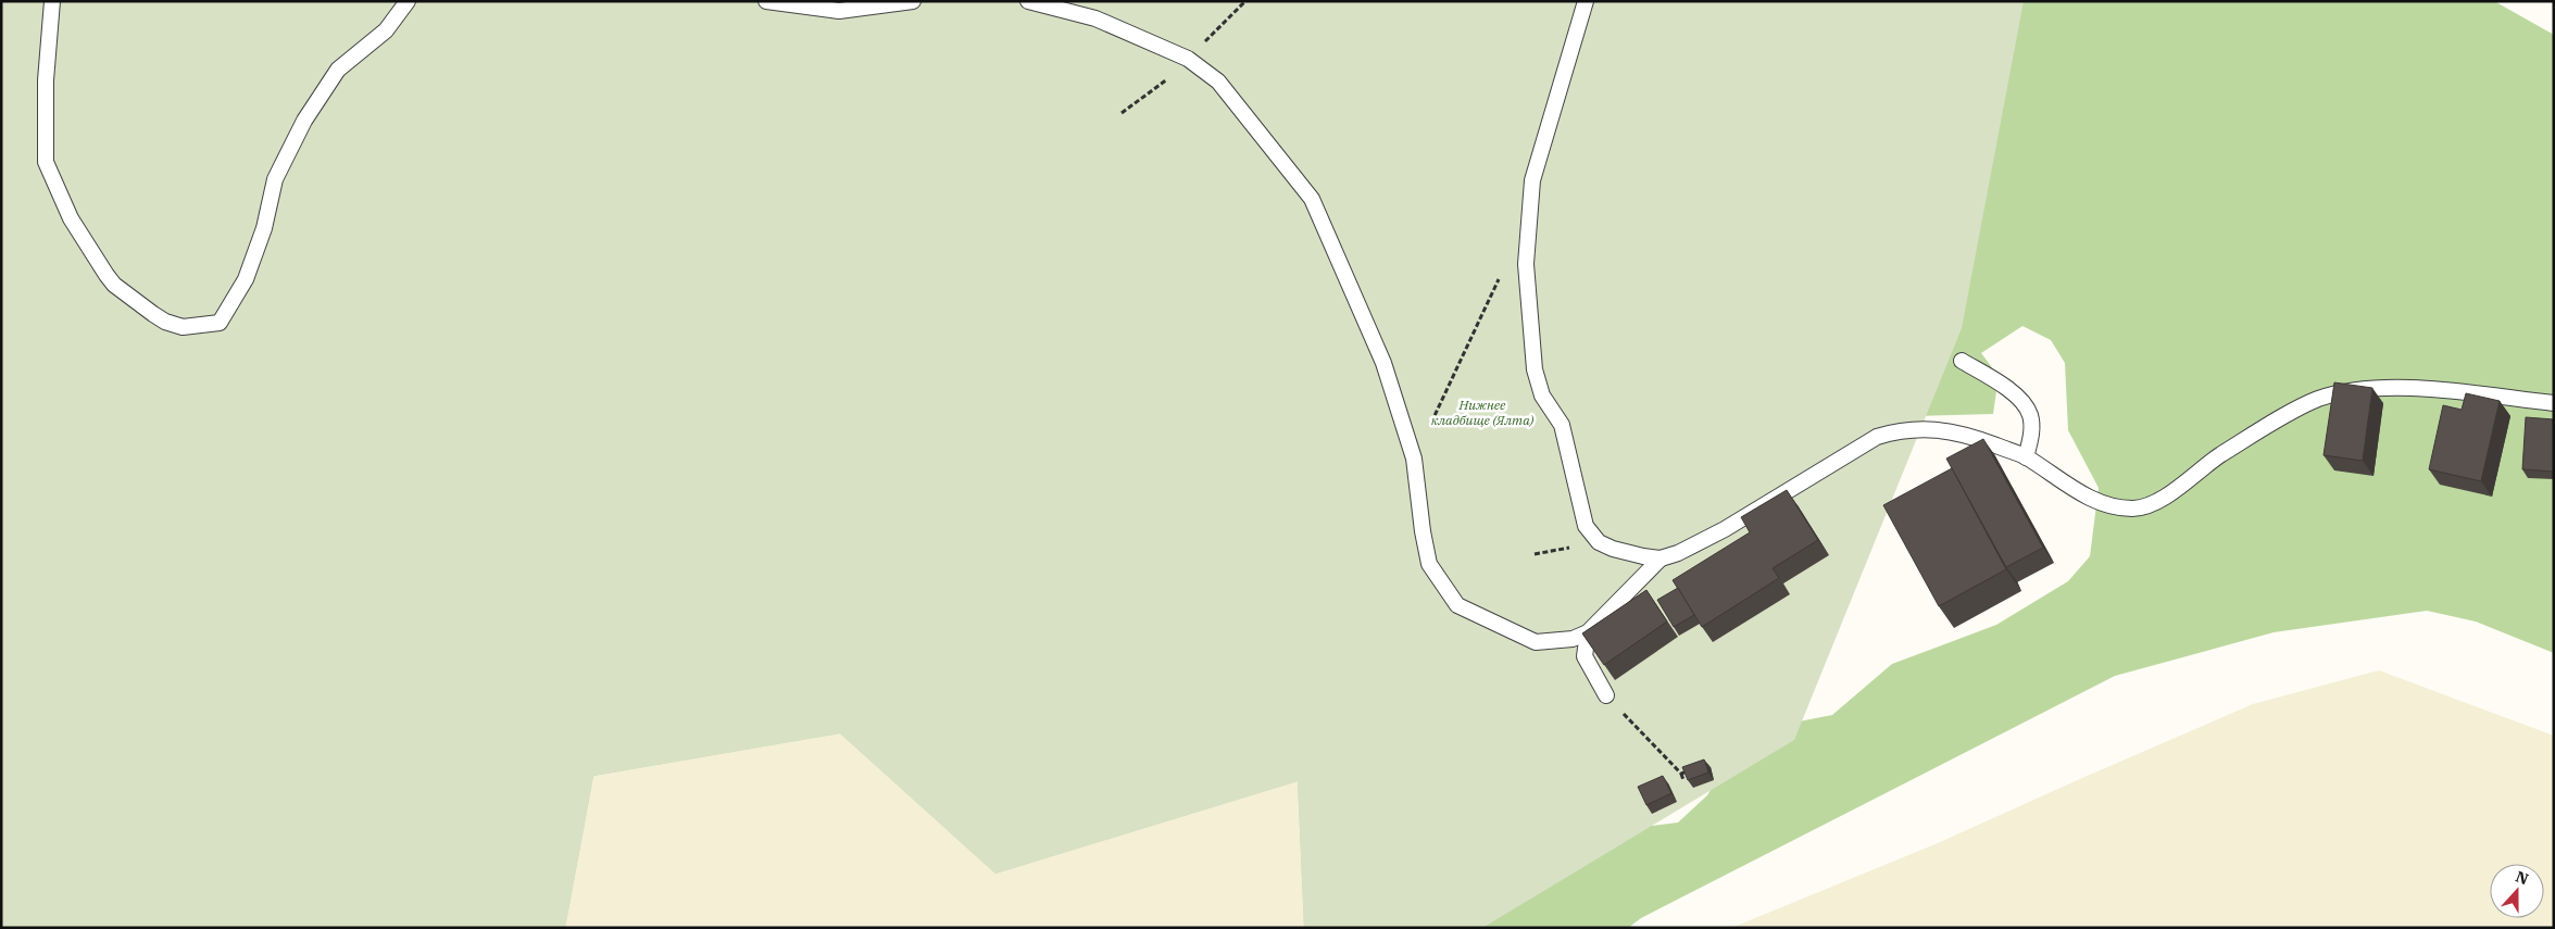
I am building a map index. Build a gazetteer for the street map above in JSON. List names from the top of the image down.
{
  "parks": ["Нижнее кладбище (Ялта)"],
  "north": "top"
}
